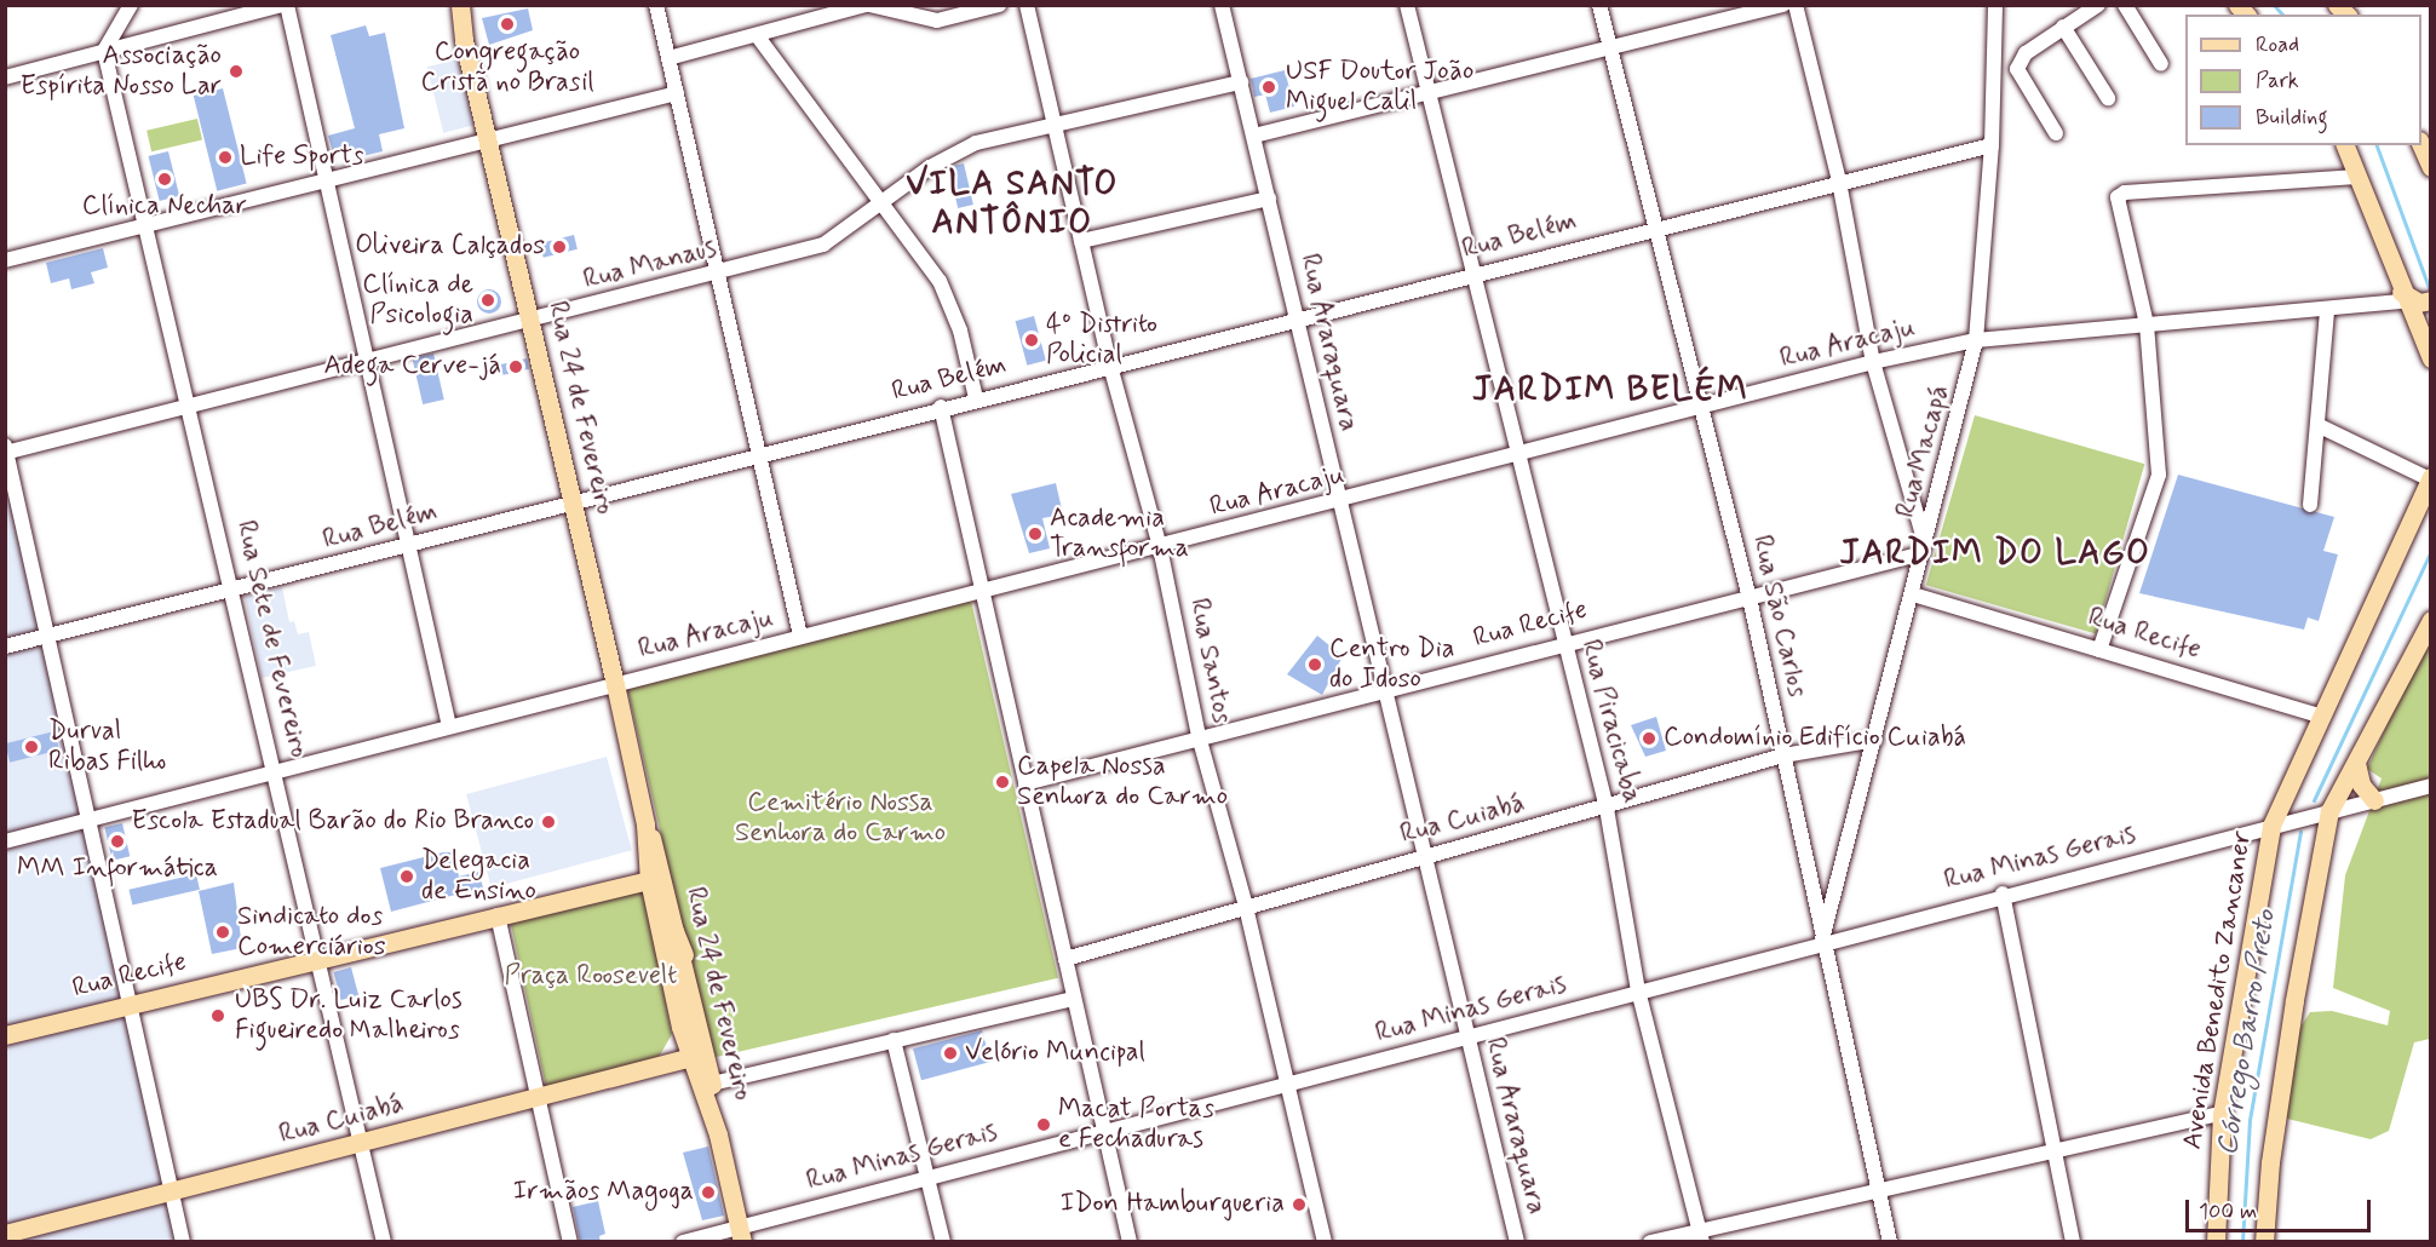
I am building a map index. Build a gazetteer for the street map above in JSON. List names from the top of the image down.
{
  "streets": {
    "main road": [
      "Rua 24 de Fevereiro",
      "Rua Recife",
      "Rua Cuiabá",
      "Avenida Benedito Zancaner"
    ],
    "street": [
      "Rua Belém",
      "Rua Manaus",
      "Rua Araraquara",
      "Rua Aracaju",
      "Rua Macapá",
      "Rua São Carlos",
      "Rua Sete de Fevereiro",
      "Rua Santos",
      "Rua Piracicaba",
      "Rua Minas Gerais"
    ]
  },
  "crossings": [
    ["Rua Belém", "Rua Araraquara"],
    ["Rua Belém", "Rua 24 de Fevereiro"],
    ["Rua Belém", "Rua Macapá"],
    ["Rua Belém", "Rua São Carlos"],
    ["Rua Belém", "Rua Sete de Fevereiro"],
    ["Rua Belém", "Rua Santos"],
    ["Rua Belém", "Rua Piracicaba"],
    ["Rua Manaus", "Rua Araraquara"],
    ["Rua Manaus", "Rua 24 de Fevereiro"],
    ["Rua Manaus", "Rua Sete de Fevereiro"],
    ["Rua Manaus", "Rua Santos"],
    ["Rua Araraquara", "Rua Aracaju"],
    ["Rua Araraquara", "Rua Recife"],
    ["Rua Araraquara", "Rua Cuiabá"],
    ["Rua Araraquara", "Rua Minas Gerais"],
    ["Rua Aracaju", "Rua 24 de Fevereiro"],
    ["Rua Aracaju", "Rua Macapá"],
    ["Rua Aracaju", "Rua São Carlos"],
    ["Rua Aracaju", "Rua Sete de Fevereiro"],
    ["Rua Aracaju", "Rua Santos"],
    ["Rua Aracaju", "Rua Piracicaba"],
    ["Rua 24 de Fevereiro", "Rua Recife"],
    ["Rua 24 de Fevereiro", "Rua Cuiabá"],
    ["Rua 24 de Fevereiro", "Rua Minas Gerais"],
    ["Rua Macapá", "Rua São Carlos"],
    ["Rua Macapá", "Rua Recife"],
    ["Rua Macapá", "Rua Cuiabá"],
    ["Rua Macapá", "Rua Minas Gerais"],
    ["Rua São Carlos", "Rua Recife"],
    ["Rua São Carlos", "Rua Cuiabá"],
    ["Rua São Carlos", "Rua Minas Gerais"],
    ["Rua Recife", "Rua Sete de Fevereiro"],
    ["Rua Recife", "Rua Santos"],
    ["Rua Recife", "Rua Piracicaba"],
    ["Rua Recife", "Avenida Benedito Zancaner"],
    ["Rua Sete de Fevereiro", "Rua Cuiabá"],
    ["Rua Santos", "Rua Cuiabá"],
    ["Rua Santos", "Rua Minas Gerais"],
    ["Rua Piracicaba", "Rua Cuiabá"],
    ["Rua Piracicaba", "Rua Minas Gerais"],
    ["Rua Minas Gerais", "Avenida Benedito Zancaner"]
  ],
  "districts": ["VILA SANTO ANTÔNIO", "JARDIM BELÉM", "JARDIM DO LAGO"],
  "water": ["Córrego Barro Preto"],
  "parks": ["Cemitério Nossa Senhora do Carmo", "Praça Roosevelt"],
  "places": [
    "Congregação Cristã no Brasil",
    "Associação Espírita Nosso Lar",
    "USF Doutor João Miguel Calil",
    "Life Sports",
    "Clínica Nechar",
    "Oliveira Calçados",
    "Clínica de Psicologia",
    "4º Distrito Policial",
    "Adega Cerve-já",
    "Academia Transforma",
    "Centro Dia do Idoso",
    "Condomínio Edifício Cuiabá",
    "Durval Ribas Filho",
    "Capela Nossa Senhora do Carmo",
    "Escola Estadual Barão do Rio Branco",
    "MM Informática",
    "Delegacia de Ensino",
    "Sindicato dos Comerciários",
    "UBS Dr. Luiz Carlos Figueiredo Malheiros",
    "Velório Muncipal",
    "Macat Portas e Fechaduras",
    "Irmãos Magoga",
    "IDon Hamburgueria"
  ],
  "legend": ["Road", "Park", "Building"],
  "scale_bar": "100 m"
}
